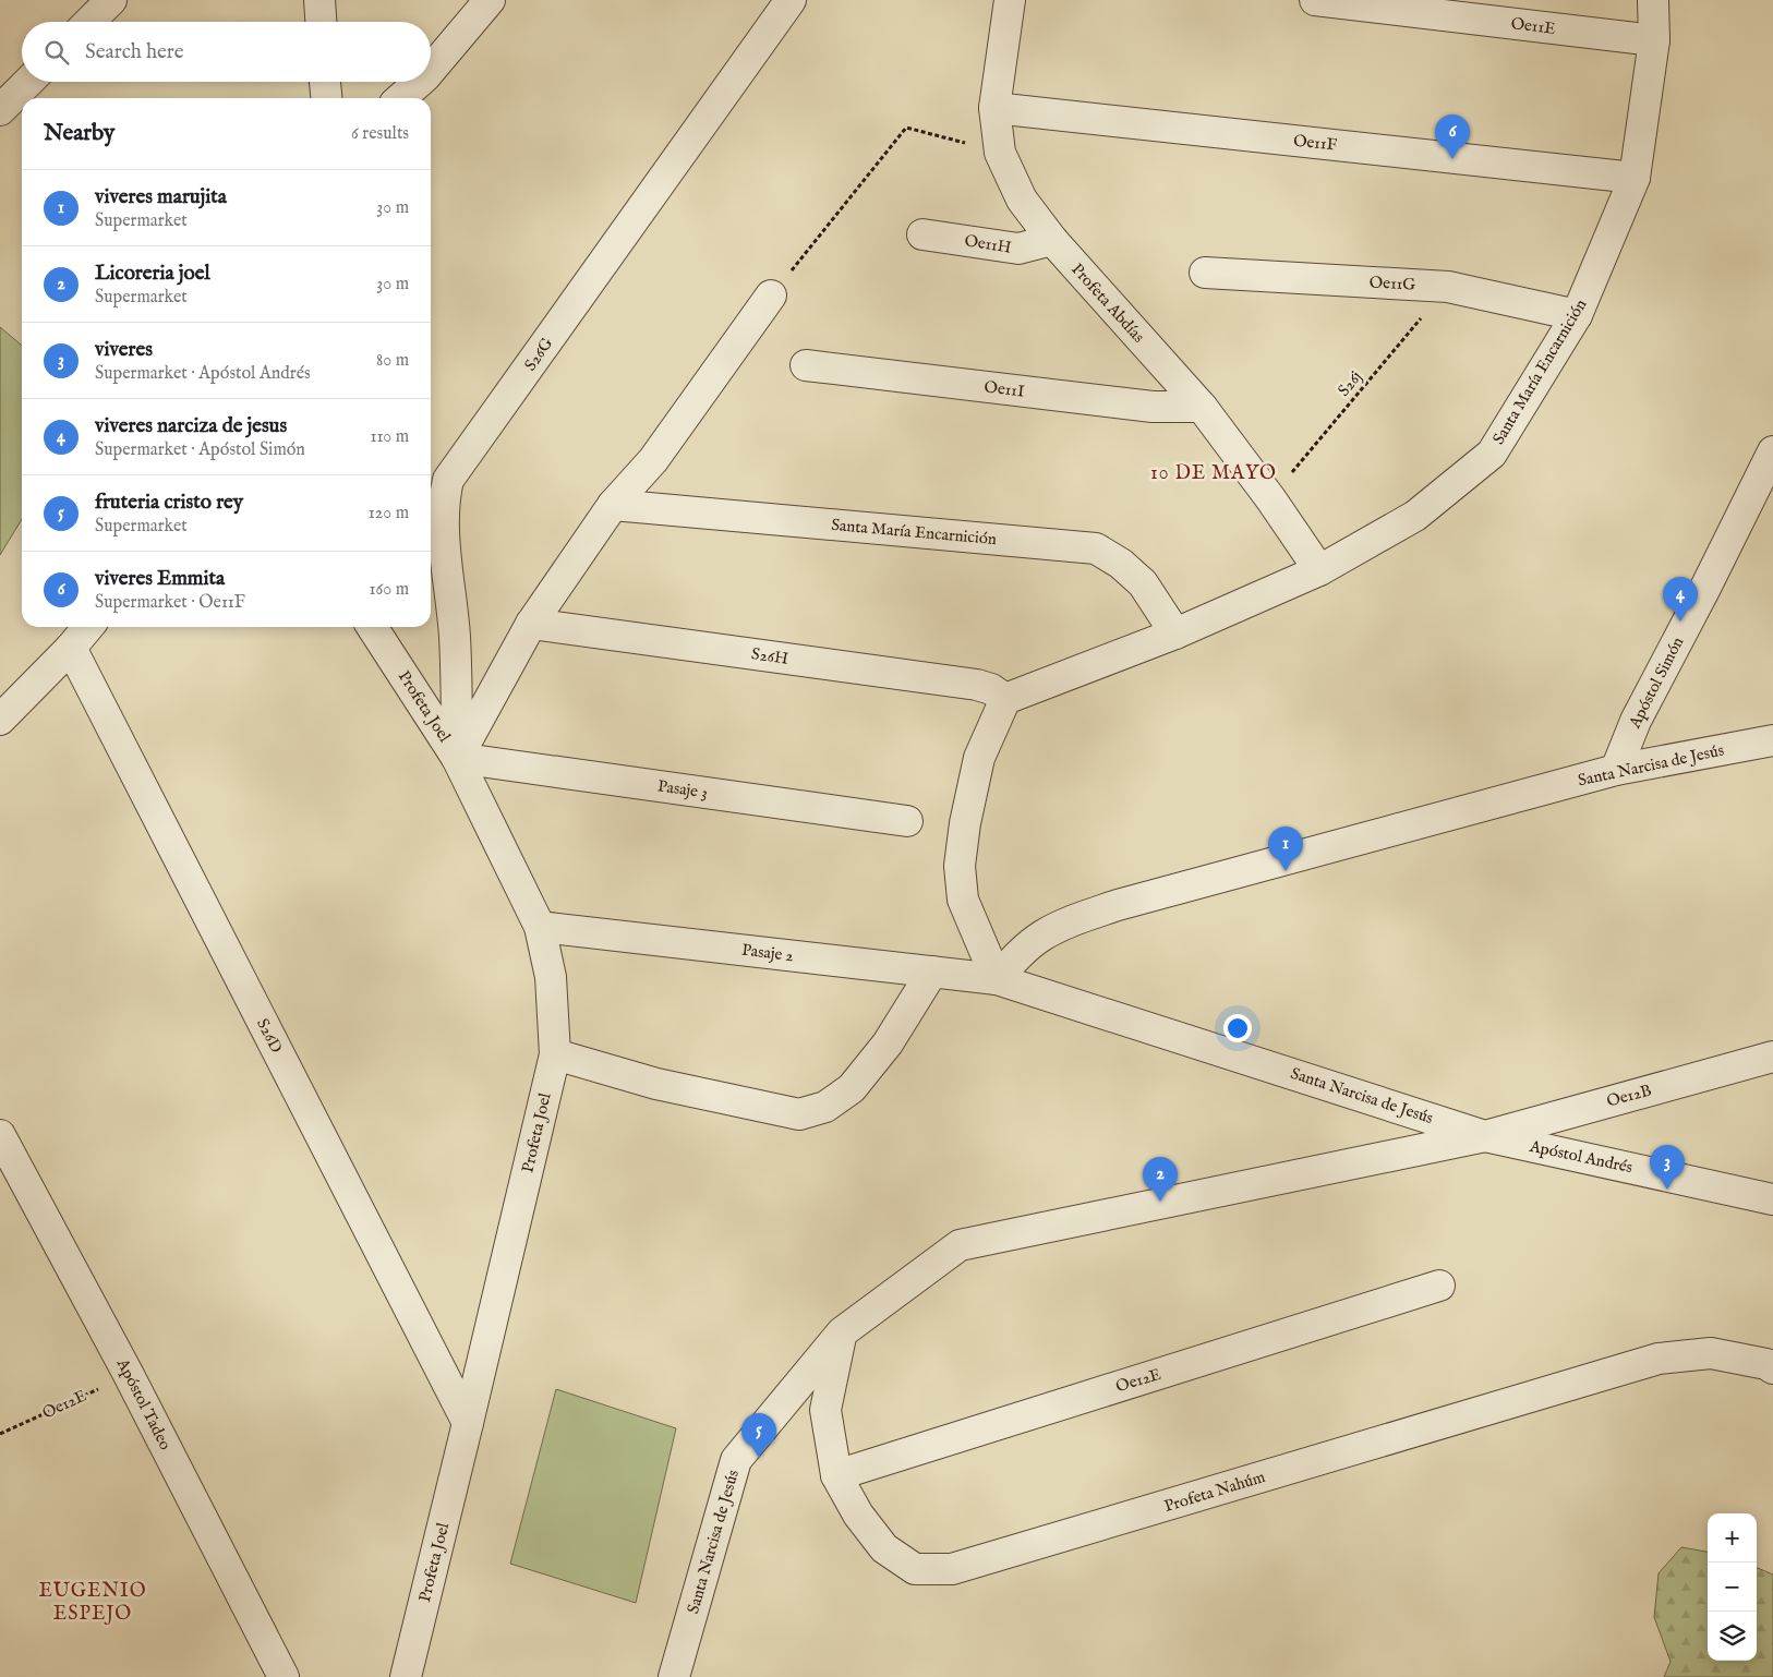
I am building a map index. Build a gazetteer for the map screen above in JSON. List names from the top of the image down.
{
  "streets": {
    "street": [
      "Oe11E",
      "Oe11F",
      "Oe11H",
      "Oe11G",
      "Profeta Abdías",
      "S26G",
      "Santa María Encarnición",
      "Oe11I",
      "S26H",
      "Apóstol Simón",
      "Profeta Joel",
      "Santa Narcisa de Jesús",
      "Pasaje 3",
      "Pasaje 2",
      "S26D",
      "Oe12B",
      "Apóstol Andrés",
      "Oe12E",
      "Apóstol Tadeo",
      "Profeta Nahúm"
    ],
    "path": ["S26j"]
  },
  "crossings": [
    ["Oe11E", "Santa María Encarnición"],
    ["Oe11F", "Profeta Abdías"],
    ["Oe11F", "Santa María Encarnición"],
    ["Oe11H", "Profeta Abdías"],
    ["Oe11G", "Santa María Encarnición"],
    ["Oe11G", "S26j"],
    ["Profeta Abdías", "Santa María Encarnición"],
    ["Profeta Abdías", "S26j"],
    ["Profeta Abdías", "Oe11I"],
    ["S26G", "Profeta Joel"],
    ["S26G", "Pasaje 3"],
    ["Santa María Encarnición", "S26H"],
    ["Apóstol Simón", "Santa Narcisa de Jesús"],
    ["Profeta Joel", "Pasaje 3"],
    ["Profeta Joel", "Pasaje 2"],
    ["Profeta Joel", "S26D"],
    ["Santa Narcisa de Jesús", "Pasaje 2"],
    ["Santa Narcisa de Jesús", "Oe12B"],
    ["Santa Narcisa de Jesús", "Apóstol Andrés"],
    ["Santa Narcisa de Jesús", "Profeta Nahúm"],
    ["Oe12B", "Apóstol Andrés"],
    ["Oe12E", "Apóstol Tadeo"],
    ["Oe12E", "Profeta Nahúm"]
  ],
  "districts": ["10 DE MAYO", "EUGENIO ESPEJO"],
  "page": {
    "search": "Search here",
    "heading": ["Nearby", "6 results"],
    "pins": [
      "6",
      "4",
      "1",
      "3",
      "2",
      "5"
    ],
    "list": [
      {
        "mark": "1",
        "name": "viveres marujita",
        "note": "Supermarket",
        "value": "30 m"
      },
      {
        "mark": "2",
        "name": "Licoreria joel",
        "note": "Supermarket",
        "value": "30 m"
      },
      {
        "mark": "3",
        "name": "viveres",
        "note": "Supermarket · Apóstol Andrés",
        "value": "80 m"
      },
      {
        "mark": "4",
        "name": "viveres narciza de jesus",
        "note": "Supermarket · Apóstol Simón",
        "value": "110 m"
      },
      {
        "mark": "5",
        "name": "fruteria cristo rey",
        "note": "Supermarket",
        "value": "120 m"
      },
      {
        "mark": "6",
        "name": "viveres Emmita",
        "note": "Supermarket · Oe11F",
        "value": "160 m"
      }
    ],
    "map_buttons": ["+", "−"]
  }
}
